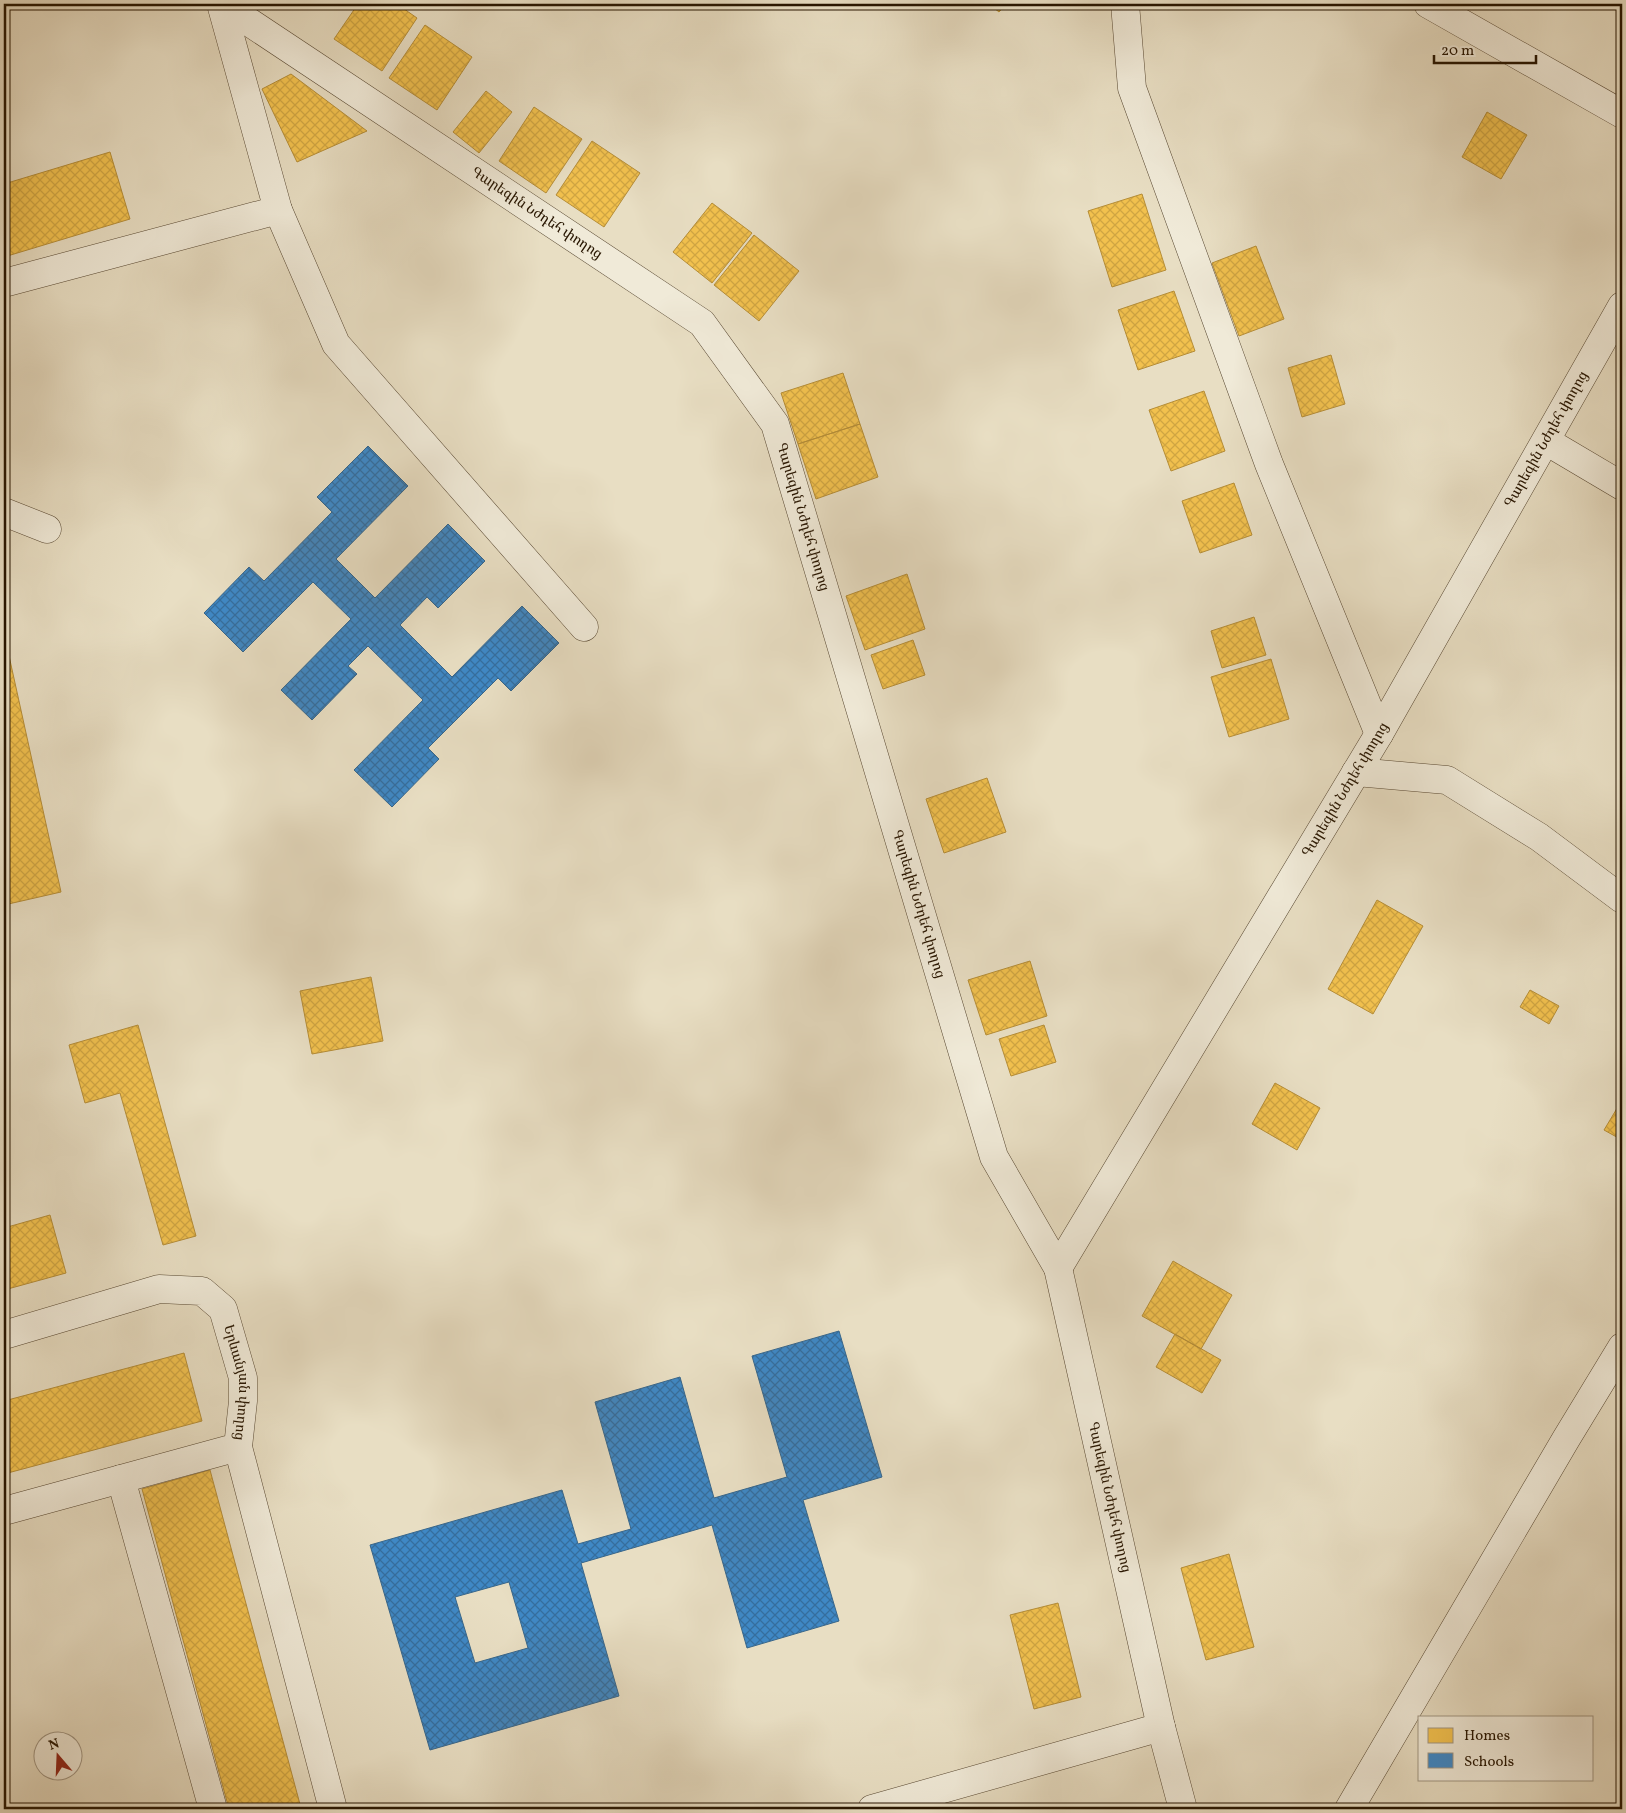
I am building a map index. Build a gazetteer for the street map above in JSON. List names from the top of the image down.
{
  "streets": {
    "street": ["Գարեգին Նժդեհ փողոց", "Երևանյան փողոց"]
  },
  "legend": ["Homes", "Schools"],
  "scale_bar": "20 m",
  "north": "top"
}
